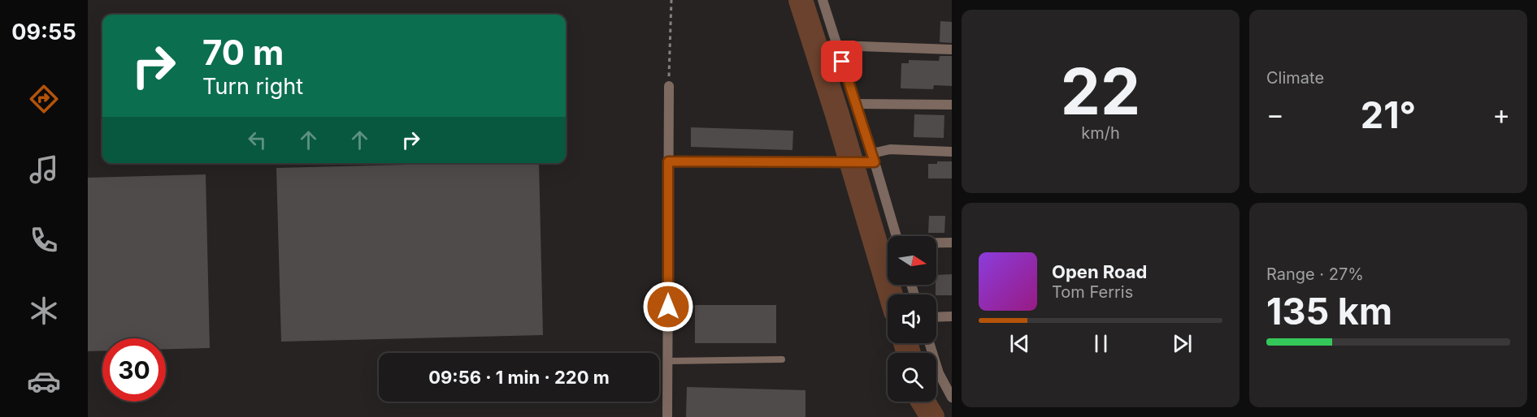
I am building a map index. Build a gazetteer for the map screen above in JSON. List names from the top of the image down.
{
  "north": "right",
  "page": {
    "tabs": "09:55",
    "tile": [
      ["22", "km/h"],
      "Climate",
      ["Range · 27%", "135 km"]
    ],
    "turn": ["70 m", "Turn right"],
    "heat": ["−", "21°", "+"],
    "song": ["Open Road", "Tom Ferris"],
    "limit": "30",
    "trip": "09:56 · 1 min · 220 m"
  }
}
